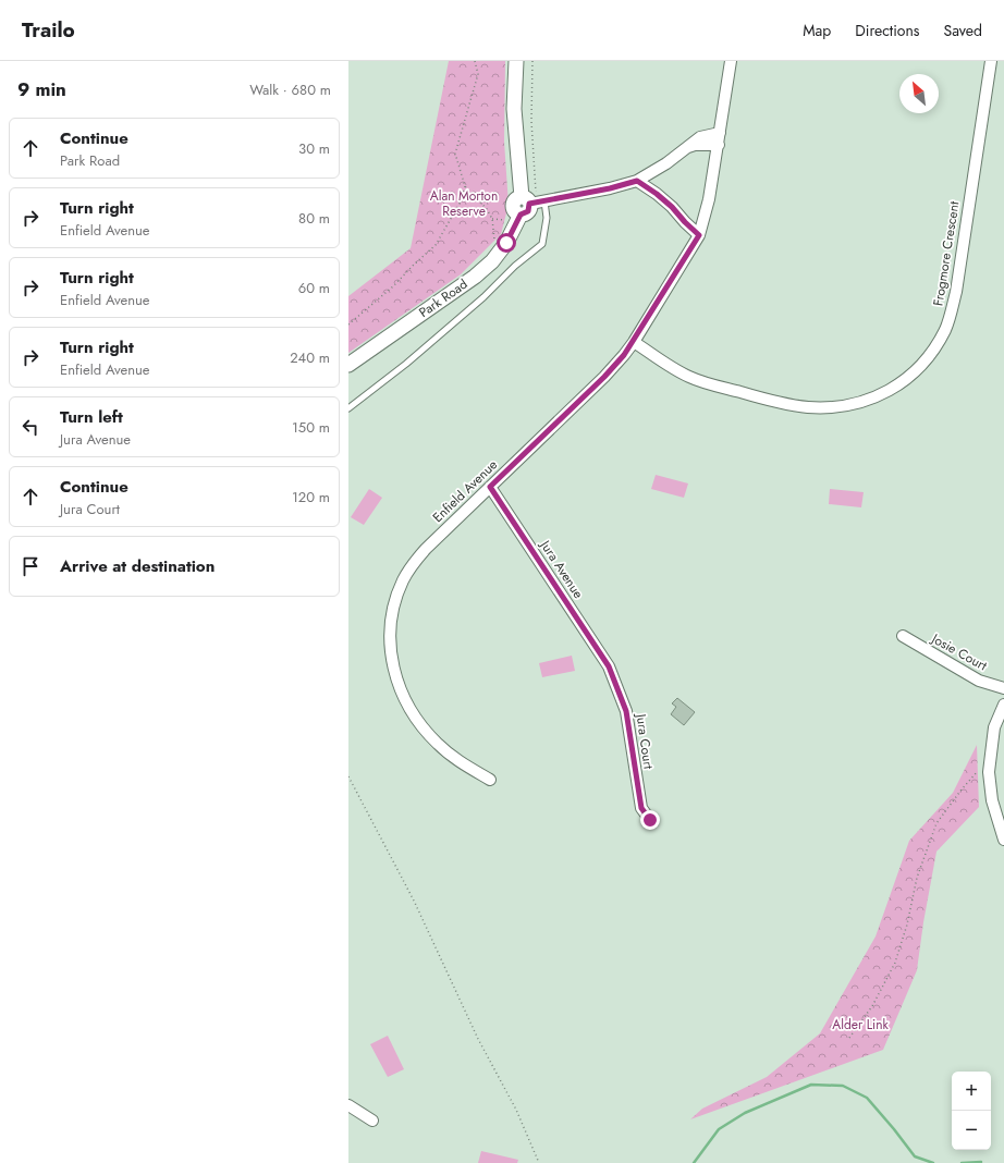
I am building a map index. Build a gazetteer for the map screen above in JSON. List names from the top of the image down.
{
  "streets": {
    "street": [
      "Frogmore Crescent",
      "Park Road",
      "Enfield Avenue",
      "Jura Avenue",
      "Josie Court",
      "Jura Court"
    ]
  },
  "crossings": [
    ["Frogmore Crescent", "Enfield Avenue"],
    ["Enfield Avenue", "Jura Avenue"],
    ["Jura Avenue", "Jura Court"]
  ],
  "parks": ["Alan Morton Reserve", "Alder Link"],
  "north": "top left",
  "page": {
    "header": "Trailo",
    "nav": ["Map", "Directions", "Saved"],
    "heading": ["9 min", "Walk · 680 m"],
    "list": [
      ["Continue", "Park Road", "30 m"],
      ["Turn right", "Enfield Avenue", "80 m"],
      ["Turn right", "Enfield Avenue", "60 m"],
      ["Turn right", "Enfield Avenue", "240 m"],
      ["Turn left", "Jura Avenue", "150 m"],
      ["Continue", "Jura Court", "120 m"],
      "Arrive at destination"
    ],
    "map_buttons": ["+", "−"]
  }
}
